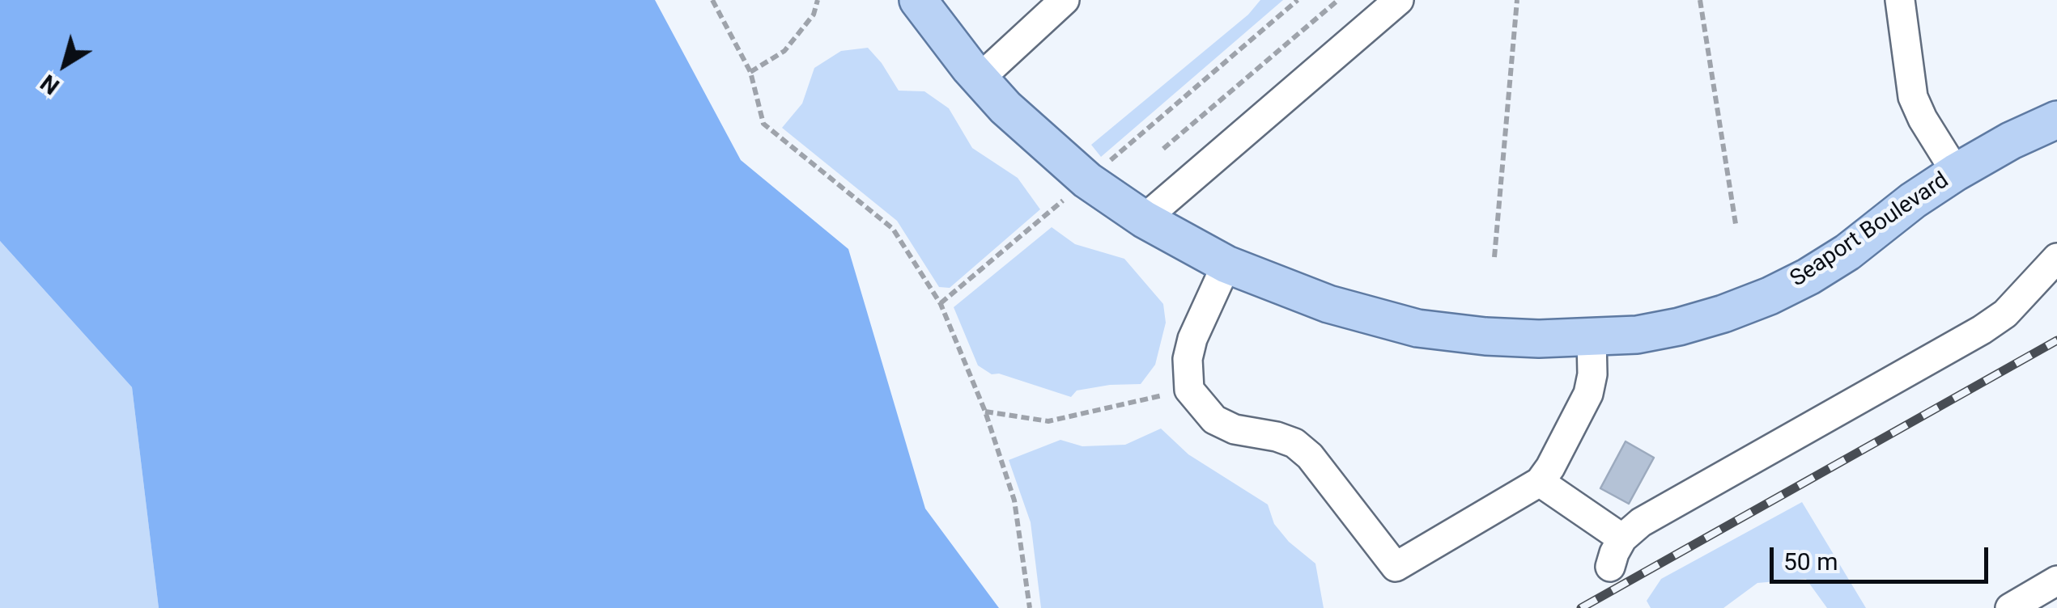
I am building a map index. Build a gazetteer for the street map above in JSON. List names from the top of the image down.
{
  "streets": {
    "main road": ["Seaport Boulevard"]
  },
  "scale_bar": "50 m",
  "north": "bottom left"
}
